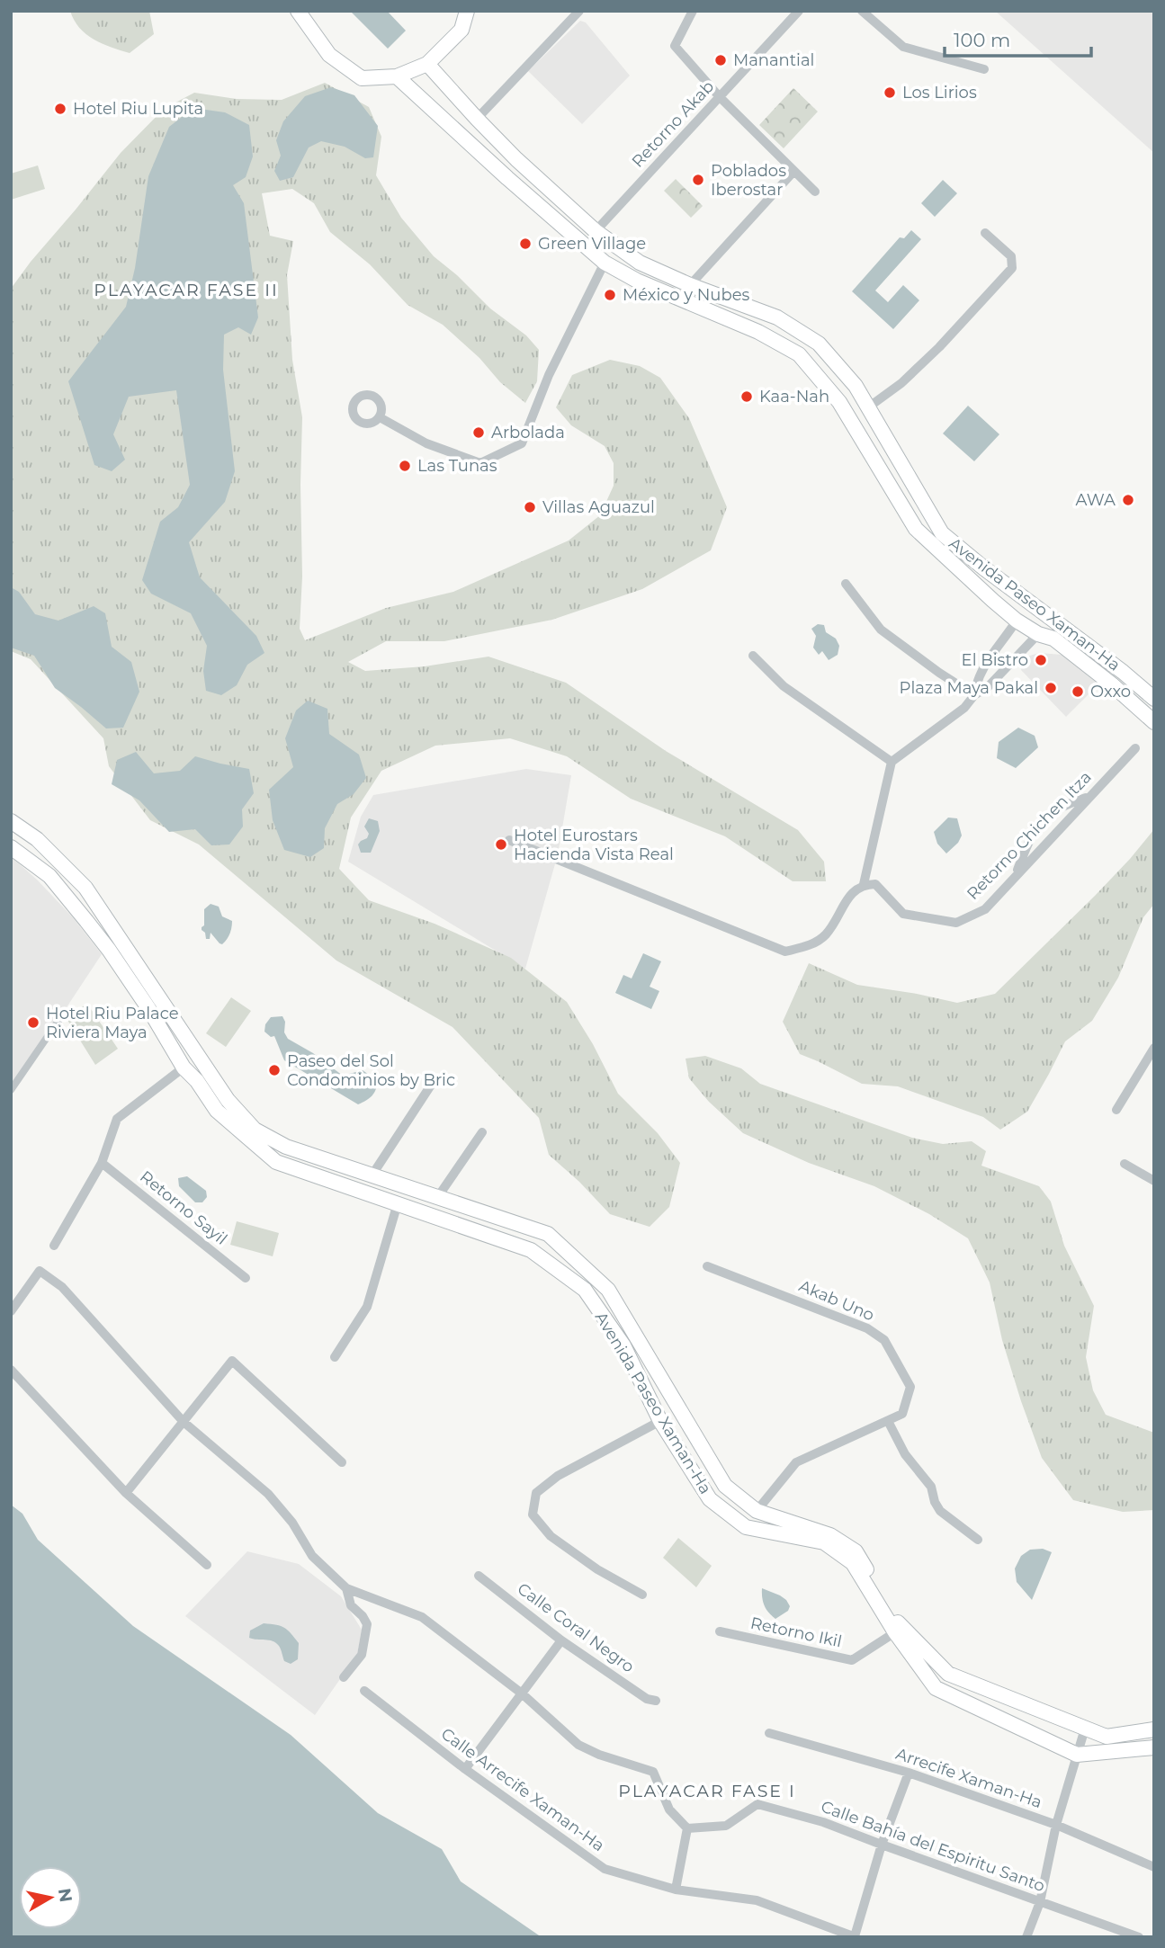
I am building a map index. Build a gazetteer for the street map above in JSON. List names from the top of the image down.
{
  "streets": {
    "main road": ["Avenida Paseo Xaman-Ha"],
    "street": [
      "Retorno Akab",
      "Retorno Chichen Itza",
      "Retorno Sayil",
      "Akab Uno",
      "Calle Coral Negro",
      "Retorno Ikil",
      "Arrecife Xaman-Ha",
      "Calle Arrecife Xaman-Ha",
      "Calle Bahía del Espiritu Santo"
    ]
  },
  "crossings": [
    ["Retorno Akab", "Avenida Paseo Xaman-Ha"],
    ["Avenida Paseo Xaman-Ha", "Akab Uno"],
    ["Avenida Paseo Xaman-Ha", "Retorno Ikil"]
  ],
  "districts": ["PLAYACAR FASE II", "PLAYACAR FASE I"],
  "places": [
    "Manantial",
    "Los Lirios",
    "Hotel Riu Lupita",
    "Poblados Iberostar",
    "Green Village",
    "México y Nubes",
    "Kaa-Nah",
    "Arbolada",
    "Las Tunas",
    "AWA",
    "Villas Aguazul",
    "El Bistro",
    "Plaza Maya Pakal",
    "Oxxo",
    "Hotel Eurostars Hacienda Vista Real",
    "Hotel Riu Palace Riviera Maya",
    "Paseo del Sol Condominios by Bric"
  ],
  "scale_bar": "100 m",
  "north": "right"
}
